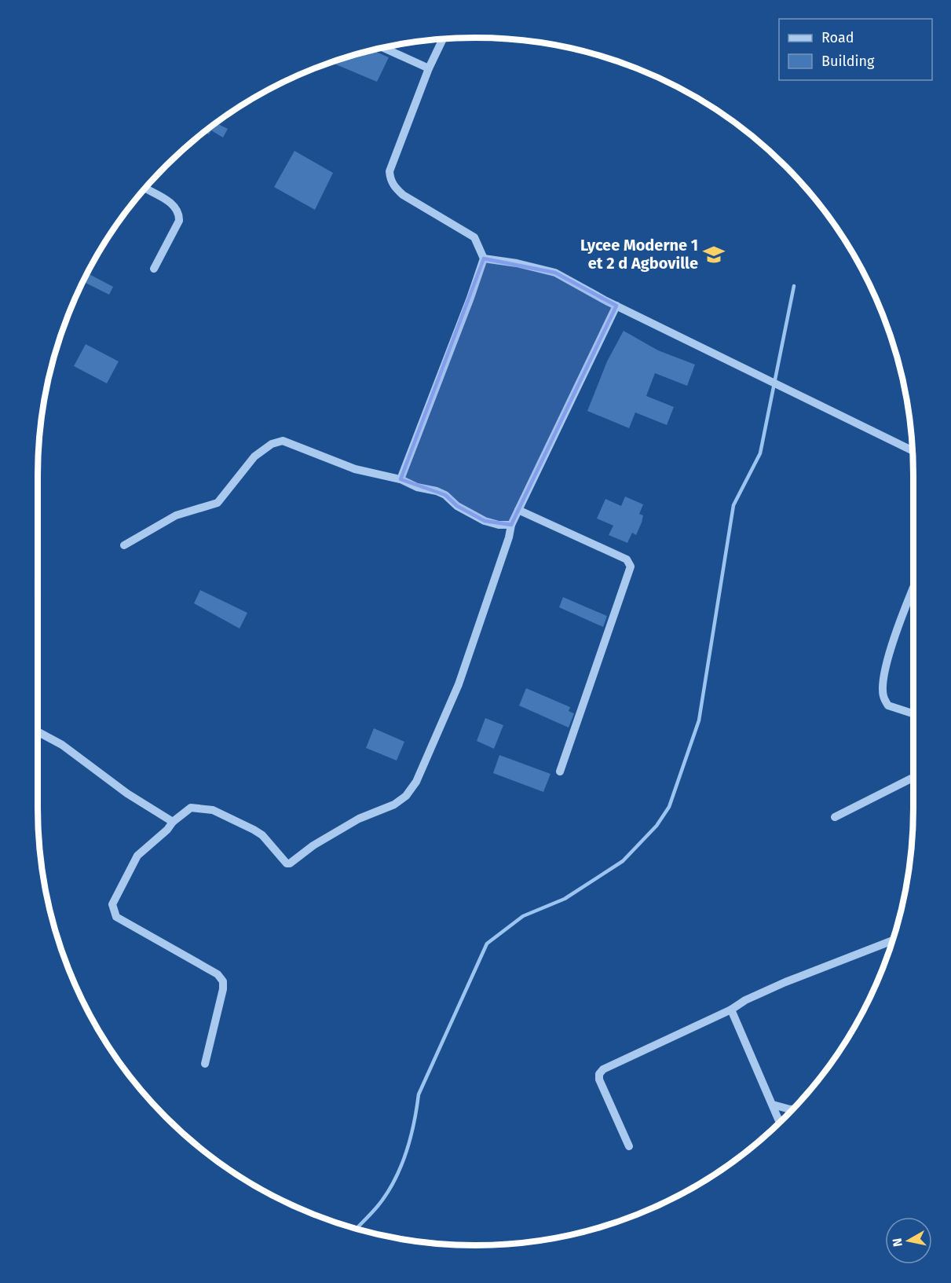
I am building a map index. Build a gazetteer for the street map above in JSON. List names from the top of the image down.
{
  "places": {
    "school or university": ["Lycee Moderne 1 et 2 d Agboville"]
  },
  "legend": ["Road", "Building"],
  "north": "left"
}
